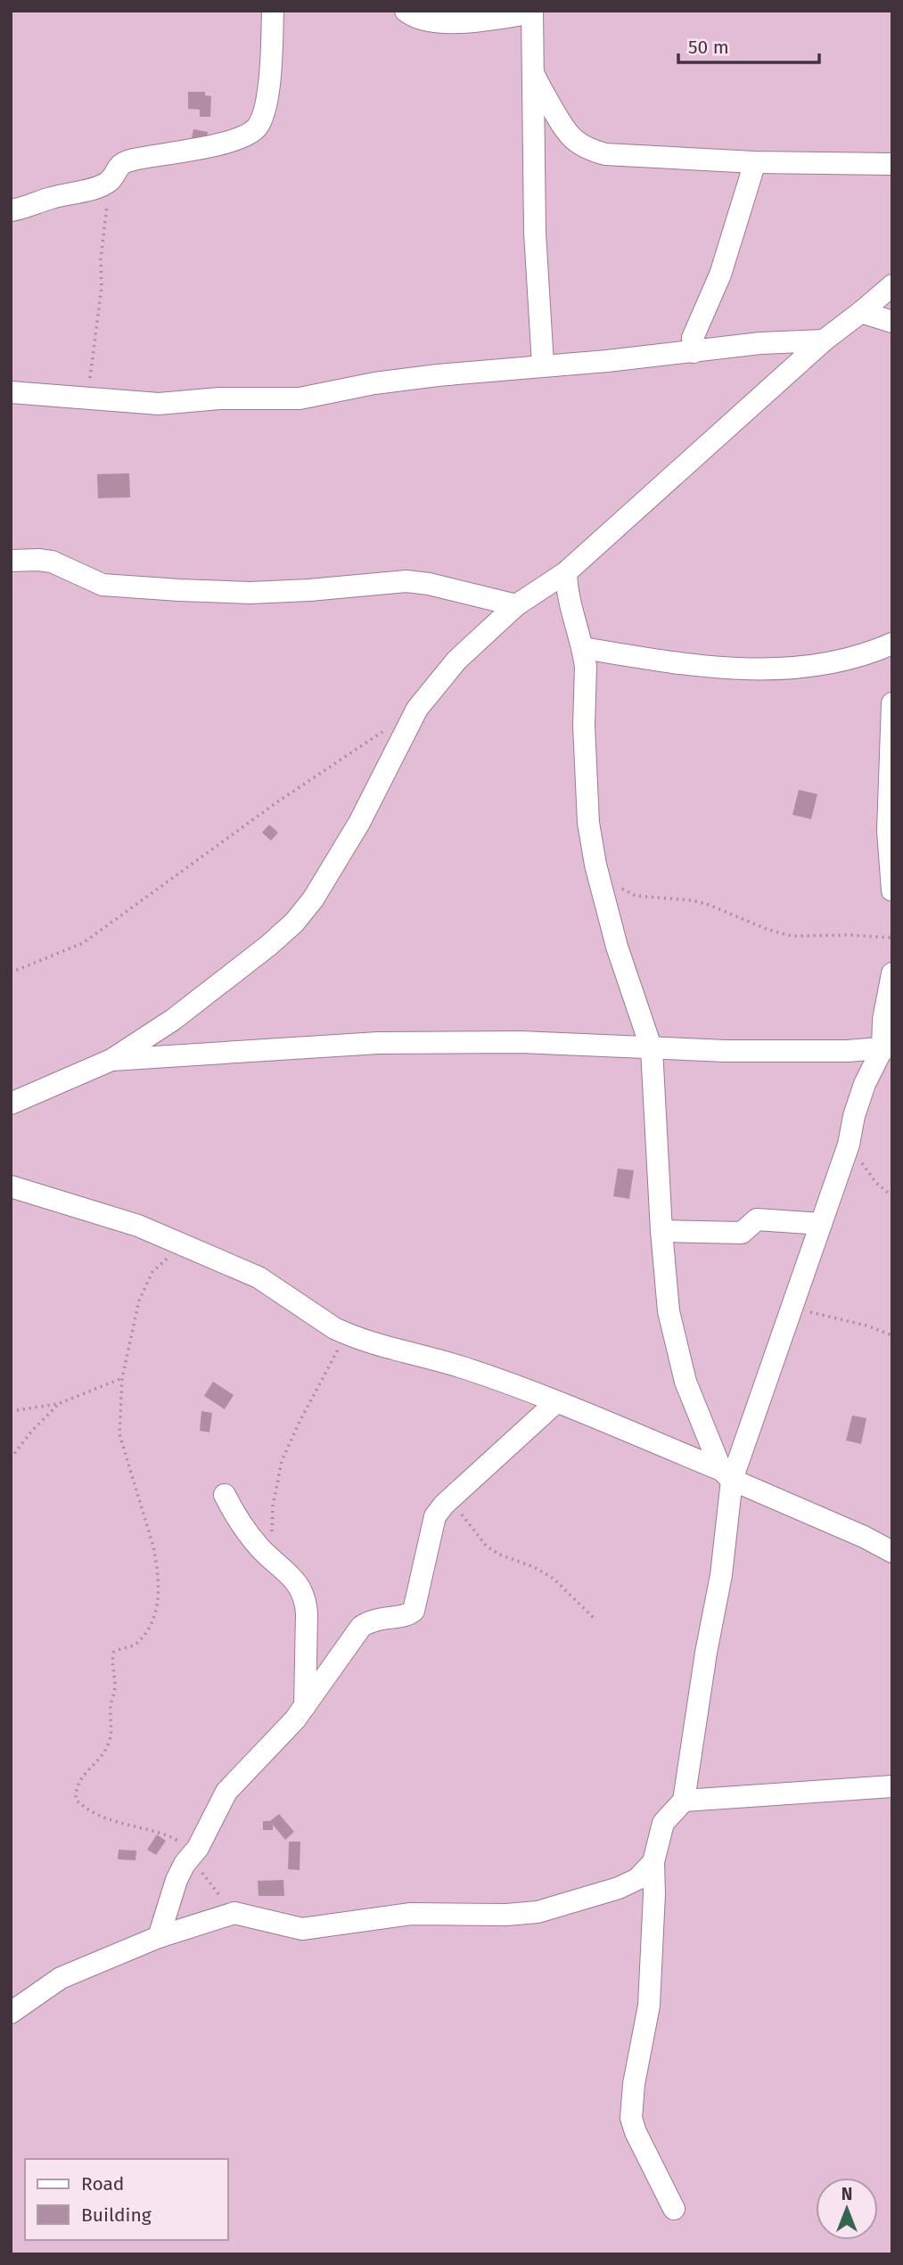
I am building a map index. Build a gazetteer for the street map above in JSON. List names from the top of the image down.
{
  "legend": ["Road", "Building"],
  "scale_bar": "50 m",
  "north": "top"
}
